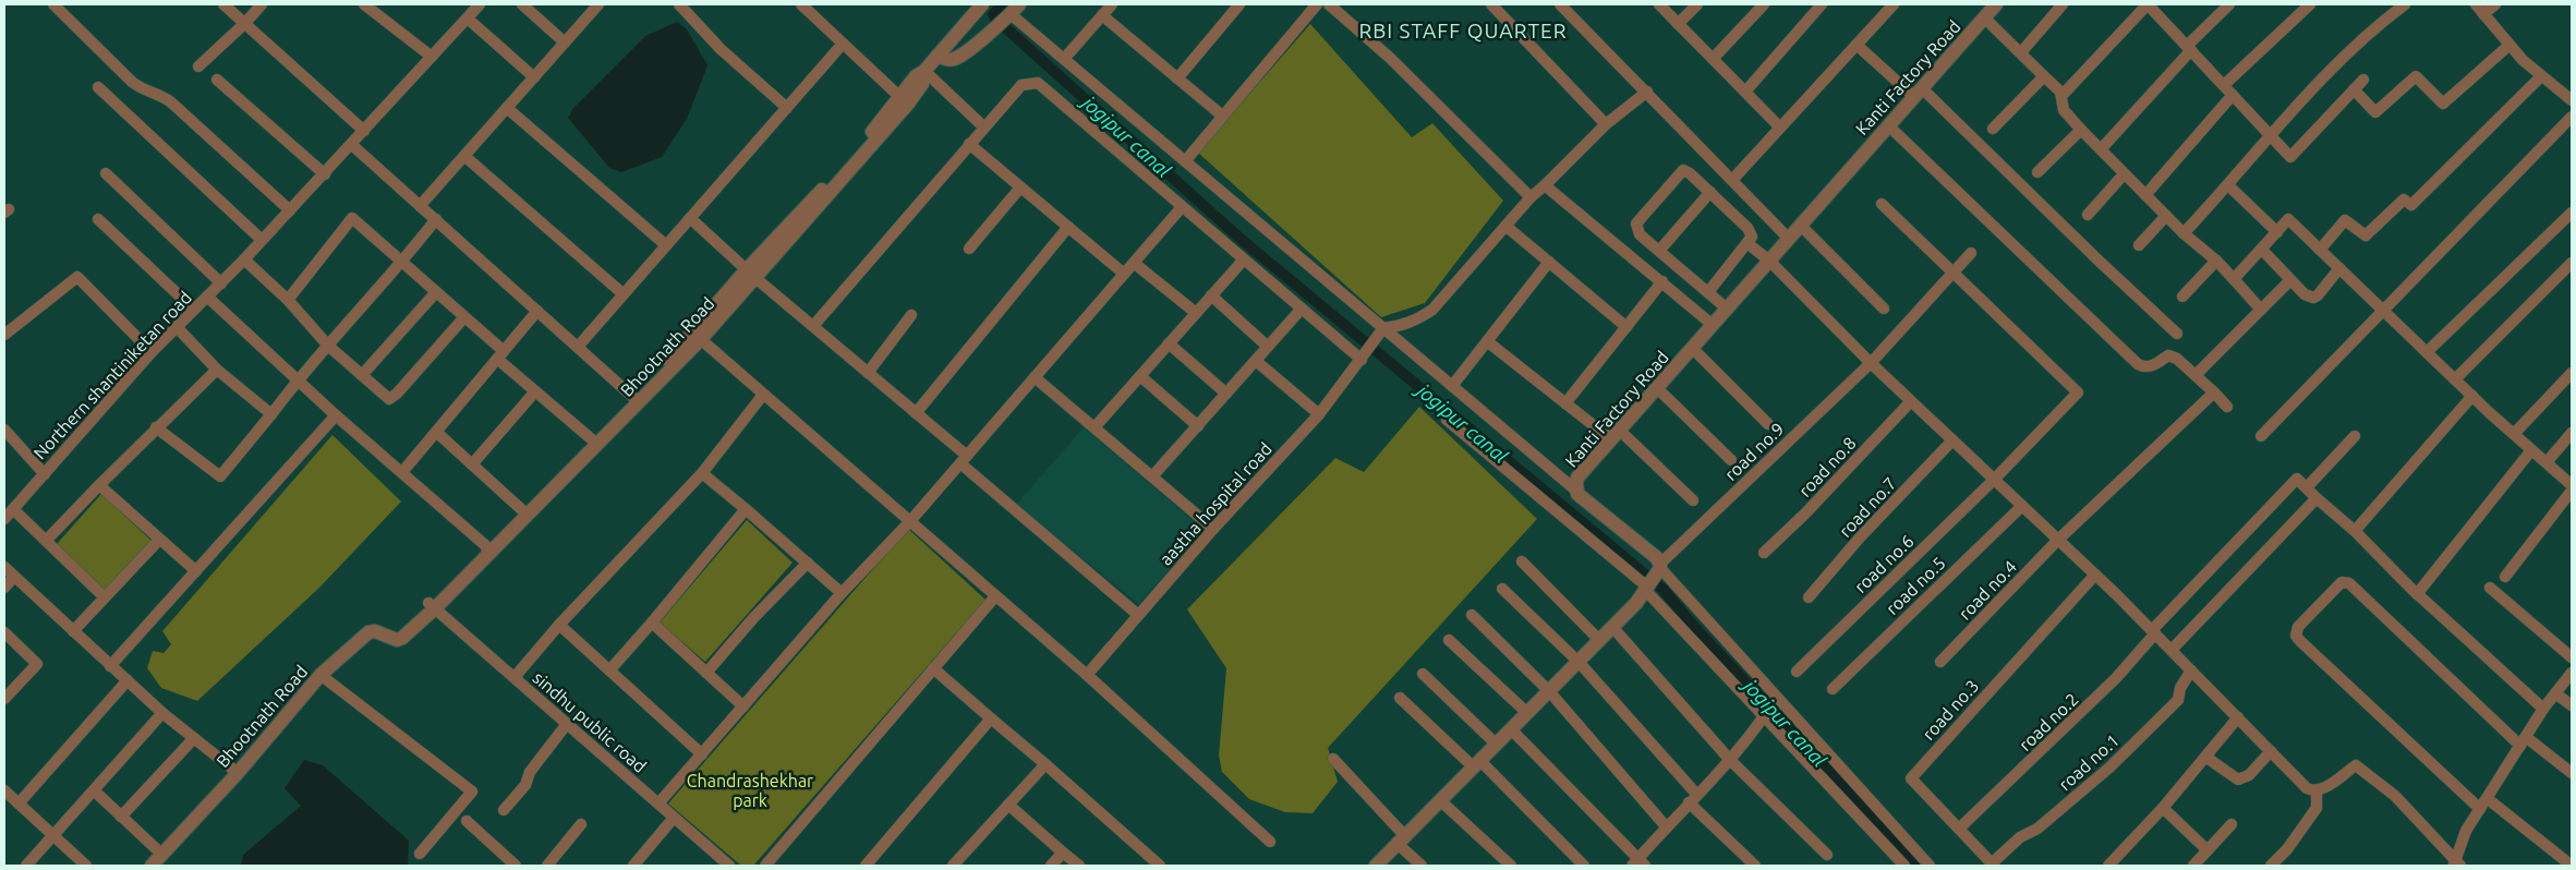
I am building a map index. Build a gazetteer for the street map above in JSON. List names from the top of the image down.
{
  "streets": {
    "street": [
      "Kanti Factory Road",
      "Bhootnath Road",
      "Northern shantiniketan road",
      "road no.9",
      "road no.8",
      "aastha hospital road",
      "road no.7",
      "road no.6",
      "road no.5",
      "road no.4",
      "road no.3",
      "sindhu public road",
      "road no.2",
      "road no.1"
    ]
  },
  "crossings": [
    ["Kanti Factory Road", "road no.9"],
    ["Bhootnath Road", "sindhu public road"],
    ["road no.9", "road no.6"],
    ["road no.3", "road no.2"],
    ["road no.3", "road no.1"]
  ],
  "districts": ["RBI STAFF QUARTER"],
  "water": ["jogipur canal"],
  "parks": ["Chandrashekhar park"]
}
